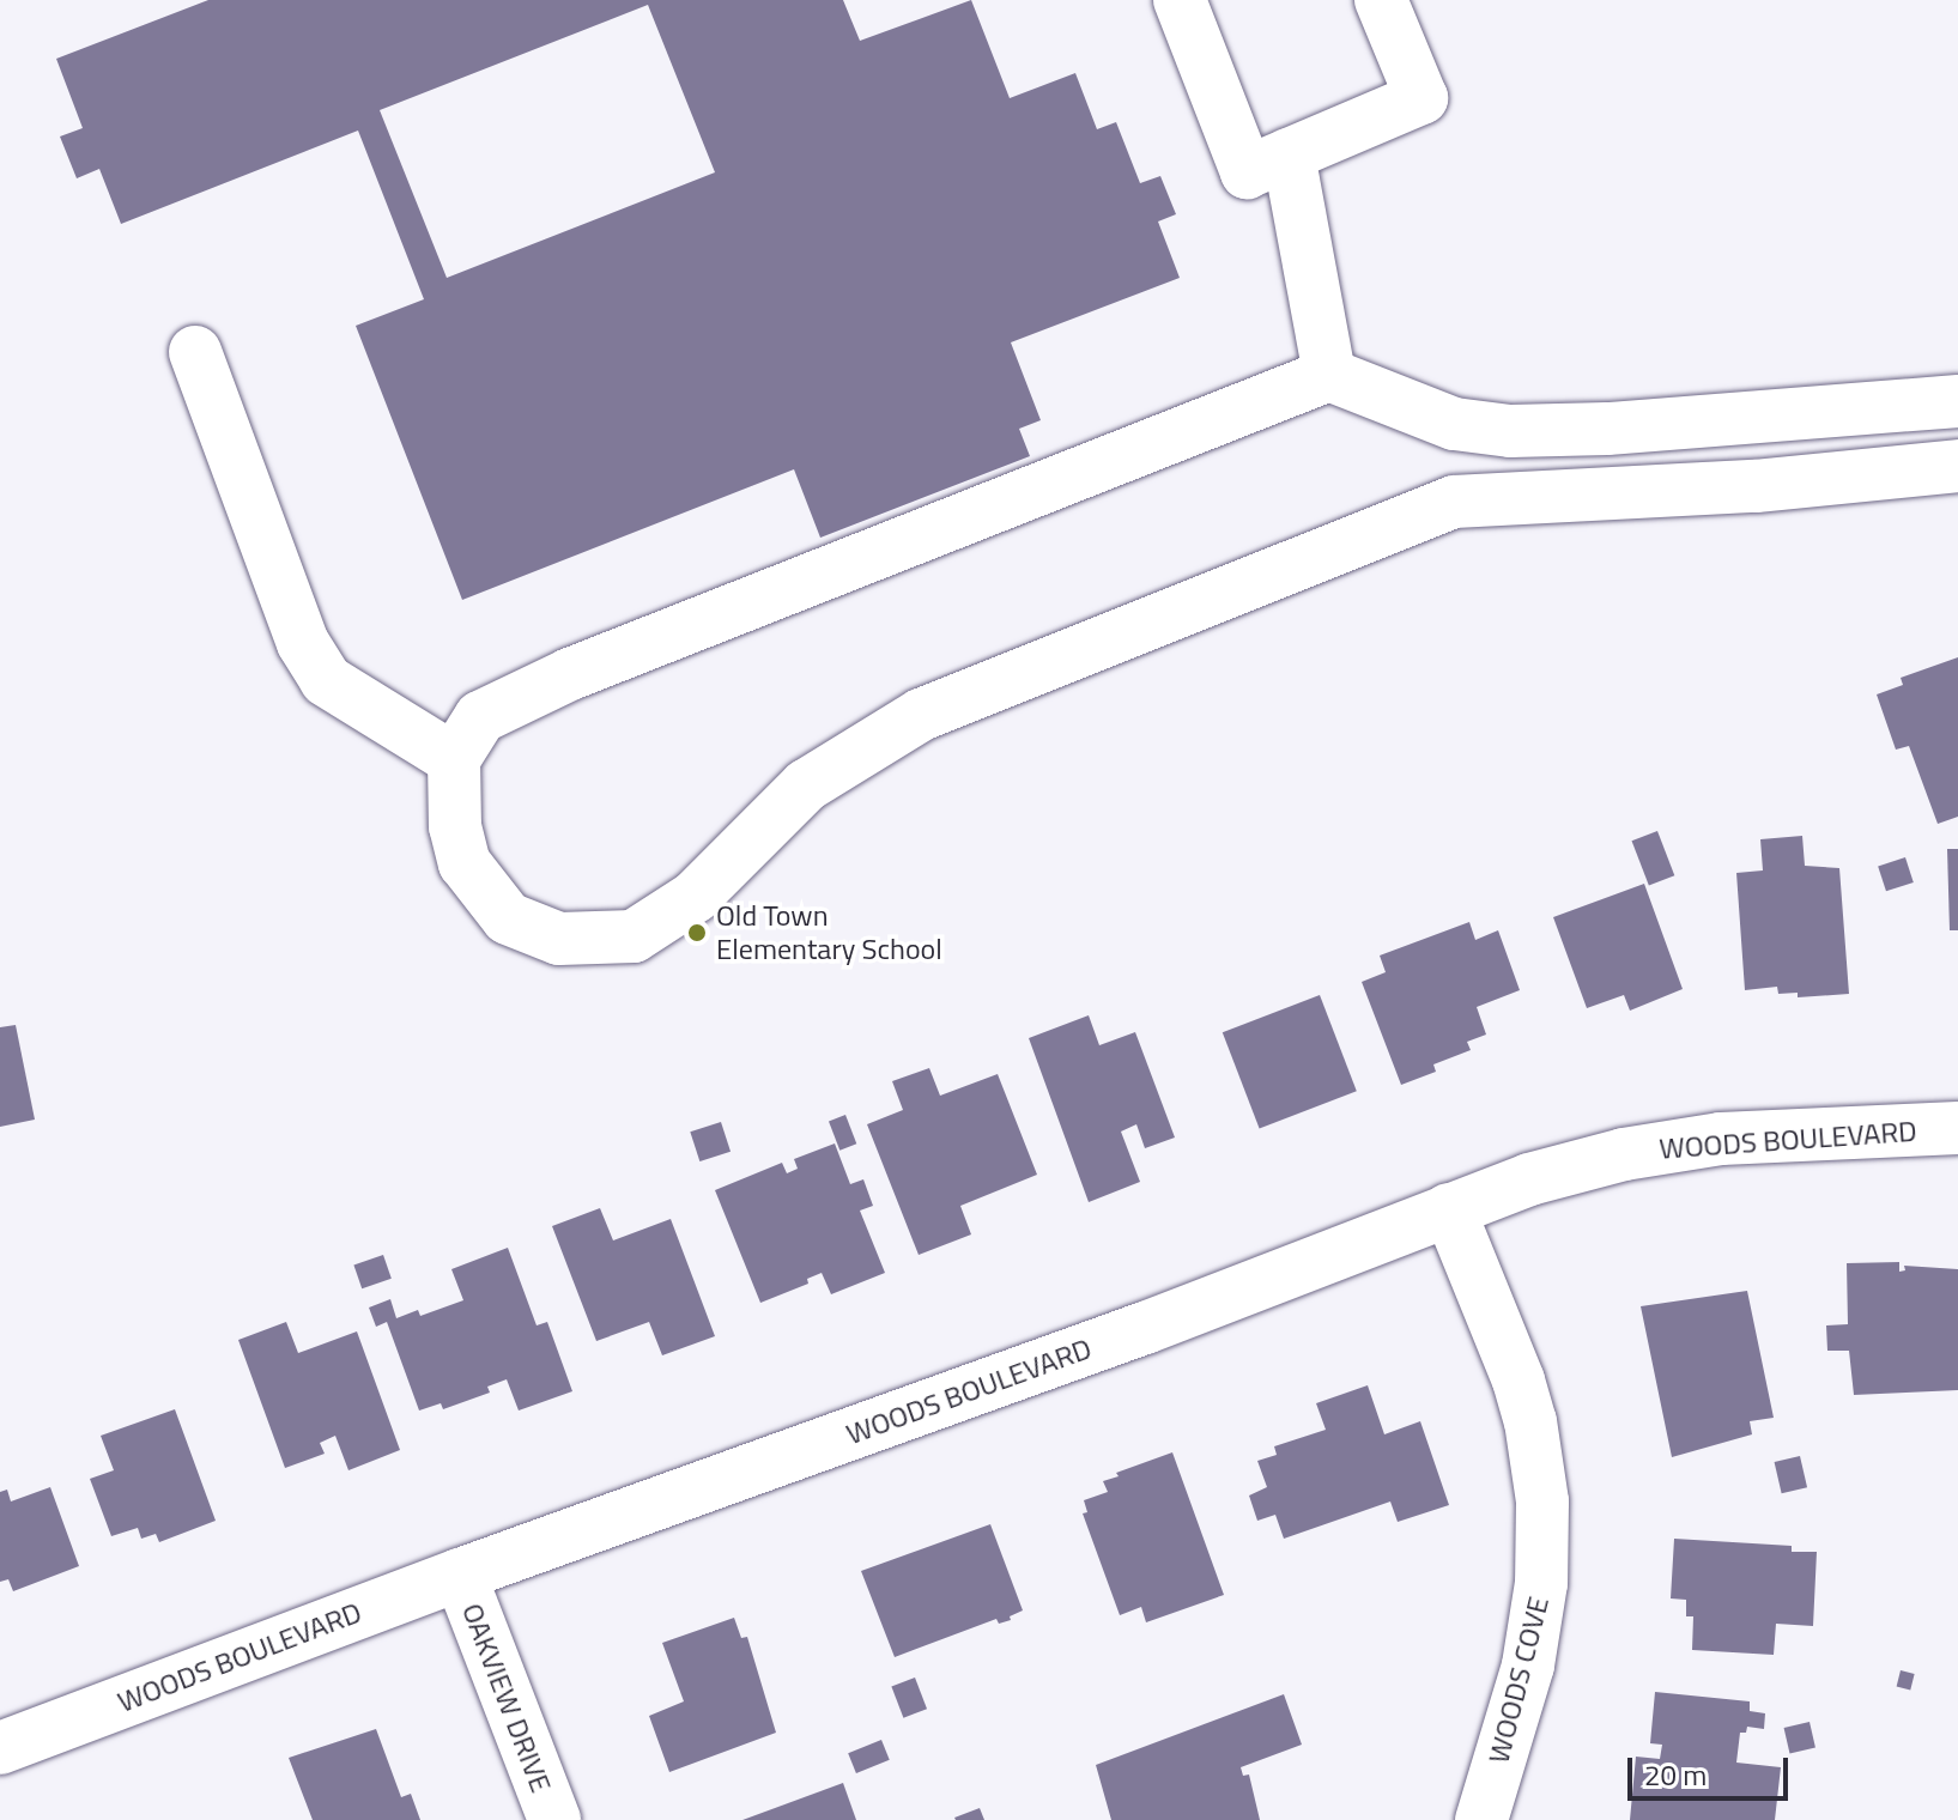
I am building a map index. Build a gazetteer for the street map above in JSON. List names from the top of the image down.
{
  "streets": {
    "street": ["WOODS BOULEVARD", "WOODS COVE", "OAKVIEW DRIVE"]
  },
  "crossings": [
    ["WOODS BOULEVARD", "WOODS COVE"],
    ["WOODS BOULEVARD", "OAKVIEW DRIVE"]
  ],
  "places": ["Old Town Elementary School"],
  "scale_bar": "20 m"
}
